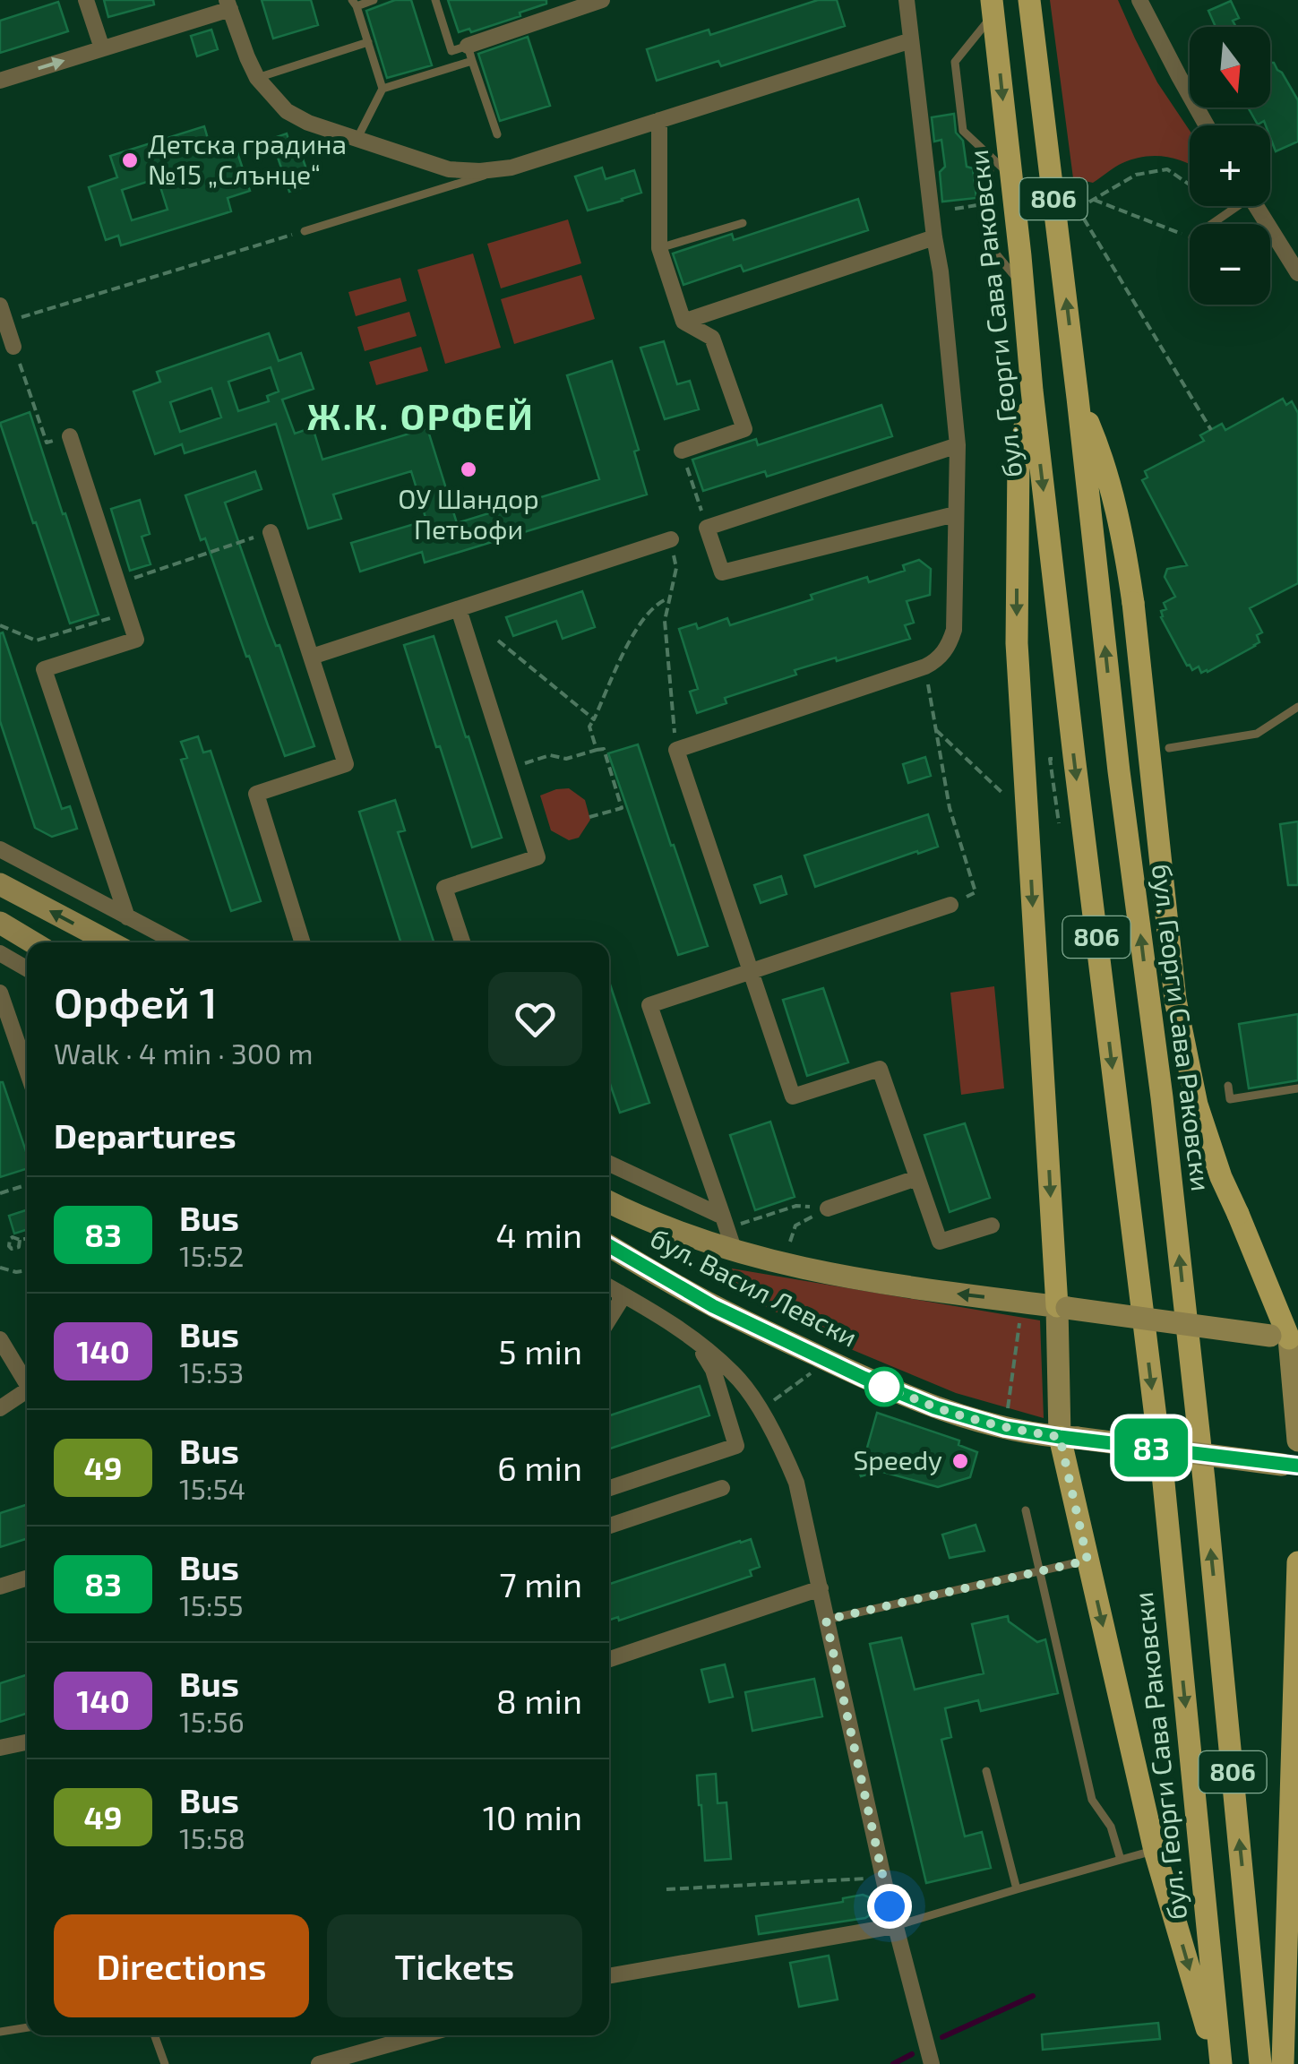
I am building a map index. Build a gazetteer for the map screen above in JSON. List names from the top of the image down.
{
  "streets": {
    "main road": ["806", "бул. Георги Сава Раковски", "бул. Васил Левски"]
  },
  "districts": ["Ж.К. ОРФЕЙ"],
  "places": ["Детска градина №15 „Слънце“", "ОУ Шандор Петьофи", "Speedy"],
  "lines": ["bus line 83"],
  "north": "bottom",
  "page": {
    "on_map": "83",
    "map_buttons": ["+", "−"],
    "heading": [
      ["Орфей 1", "Walk · 4 min · 300 m"],
      "Departures"
    ],
    "list": [
      {
        "mark": "83",
        "name": "Bus",
        "note": "15:52",
        "value": "4 min"
      },
      {
        "mark": "140",
        "name": "Bus",
        "note": "15:53",
        "value": "5 min"
      },
      {
        "mark": "49",
        "name": "Bus",
        "note": "15:54",
        "value": "6 min"
      },
      {
        "mark": "83",
        "name": "Bus",
        "note": "15:55",
        "value": "7 min"
      },
      {
        "mark": "140",
        "name": "Bus",
        "note": "15:56",
        "value": "8 min"
      },
      {
        "mark": "49",
        "name": "Bus",
        "note": "15:58",
        "value": "10 min"
      }
    ],
    "buttons": ["Directions", "Tickets"]
  }
}
